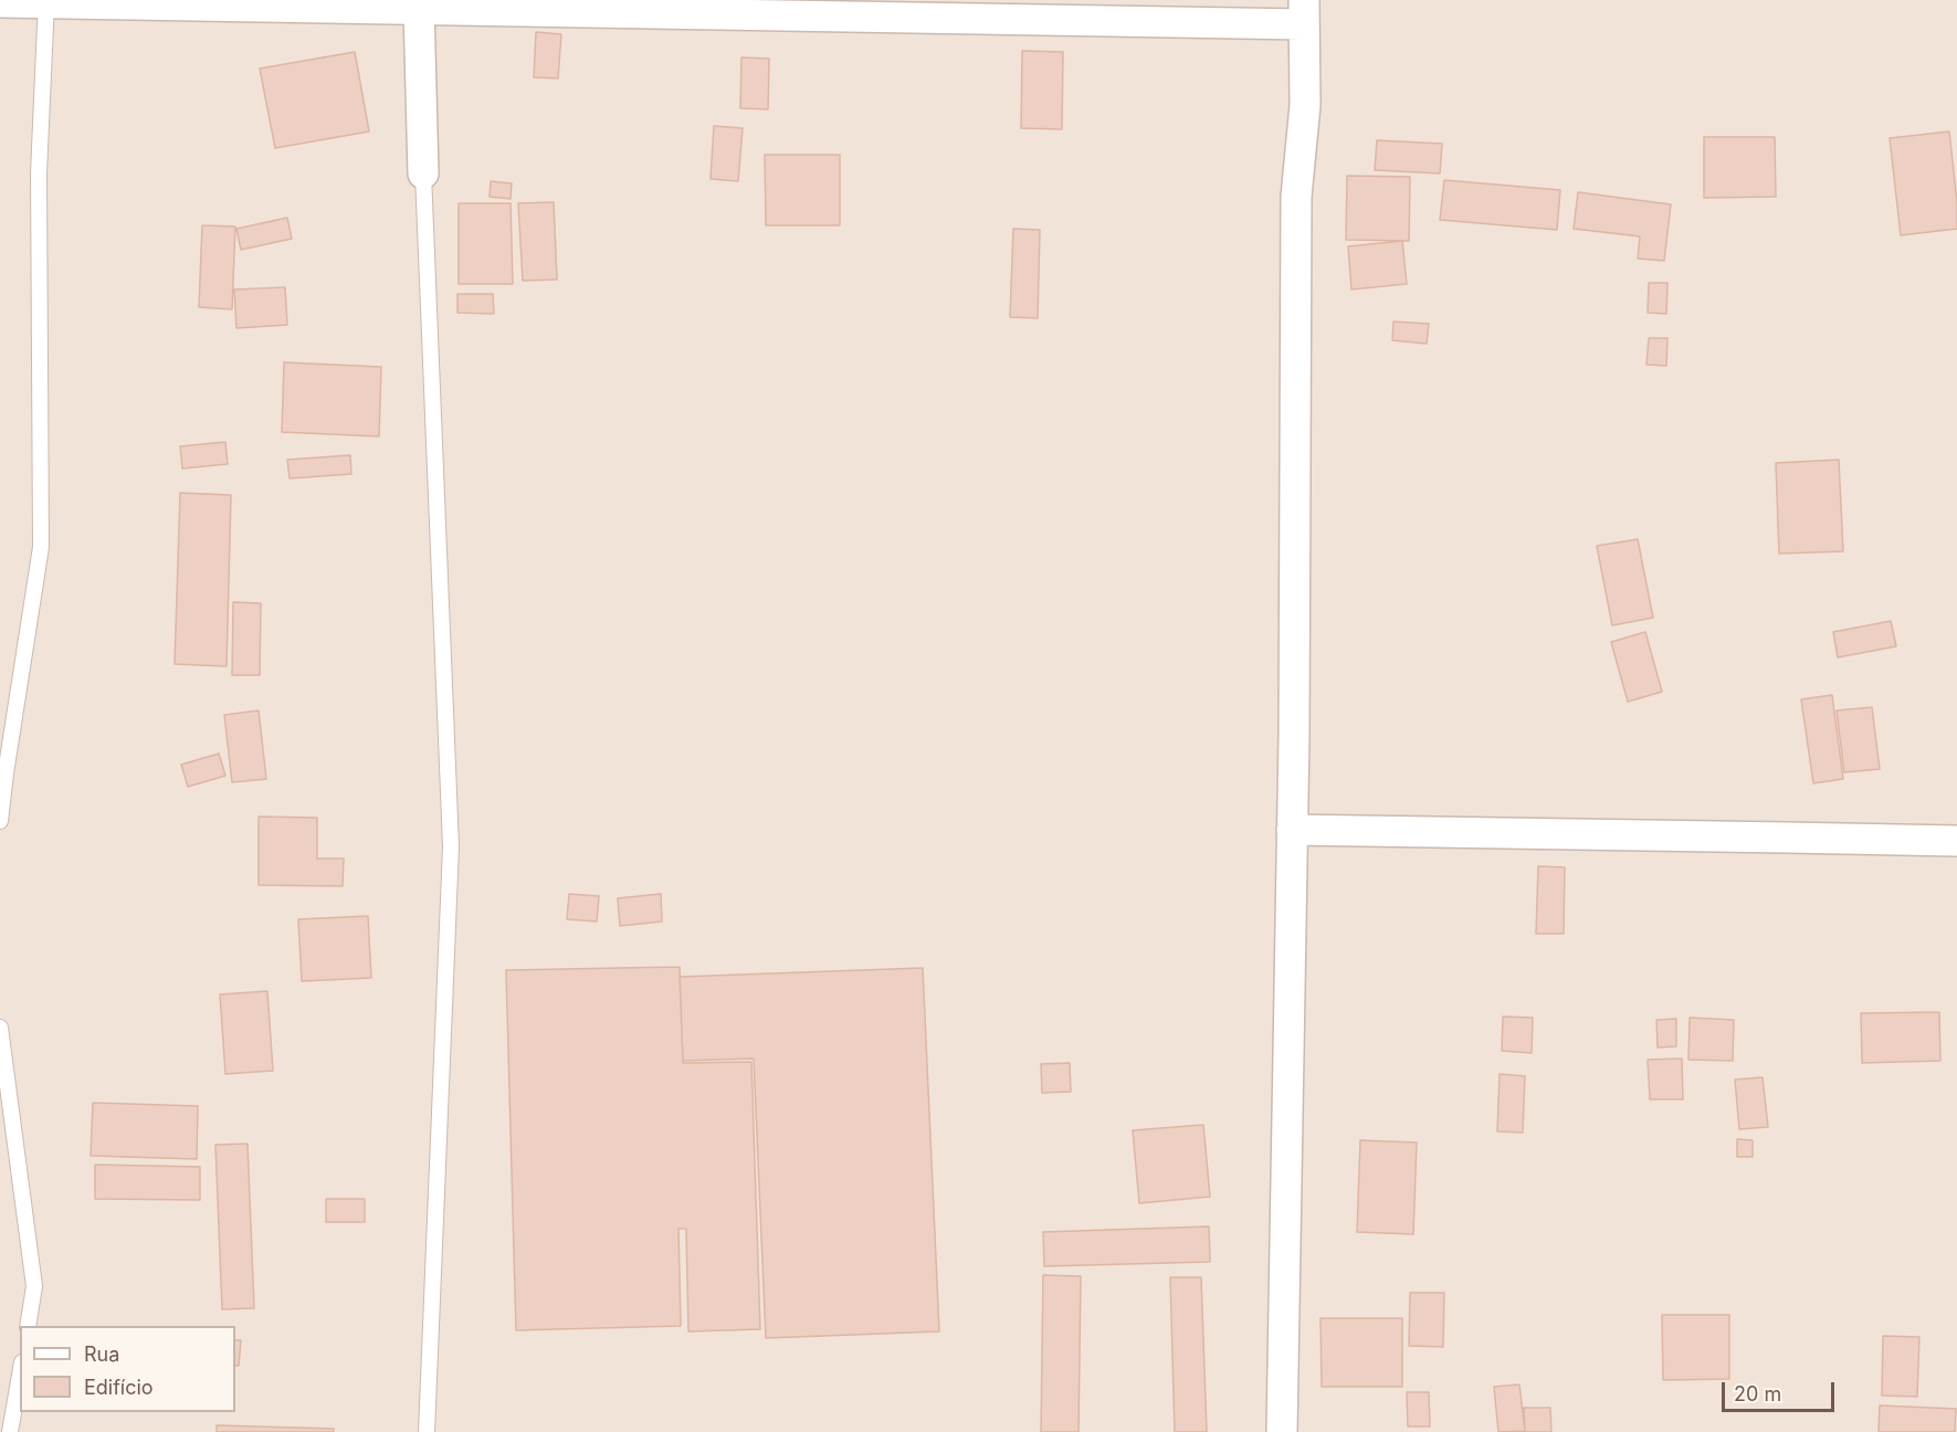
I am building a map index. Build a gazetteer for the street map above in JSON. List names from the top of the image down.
{
  "legend": ["Rua", "Edifício"],
  "scale_bar": "20 m"
}
